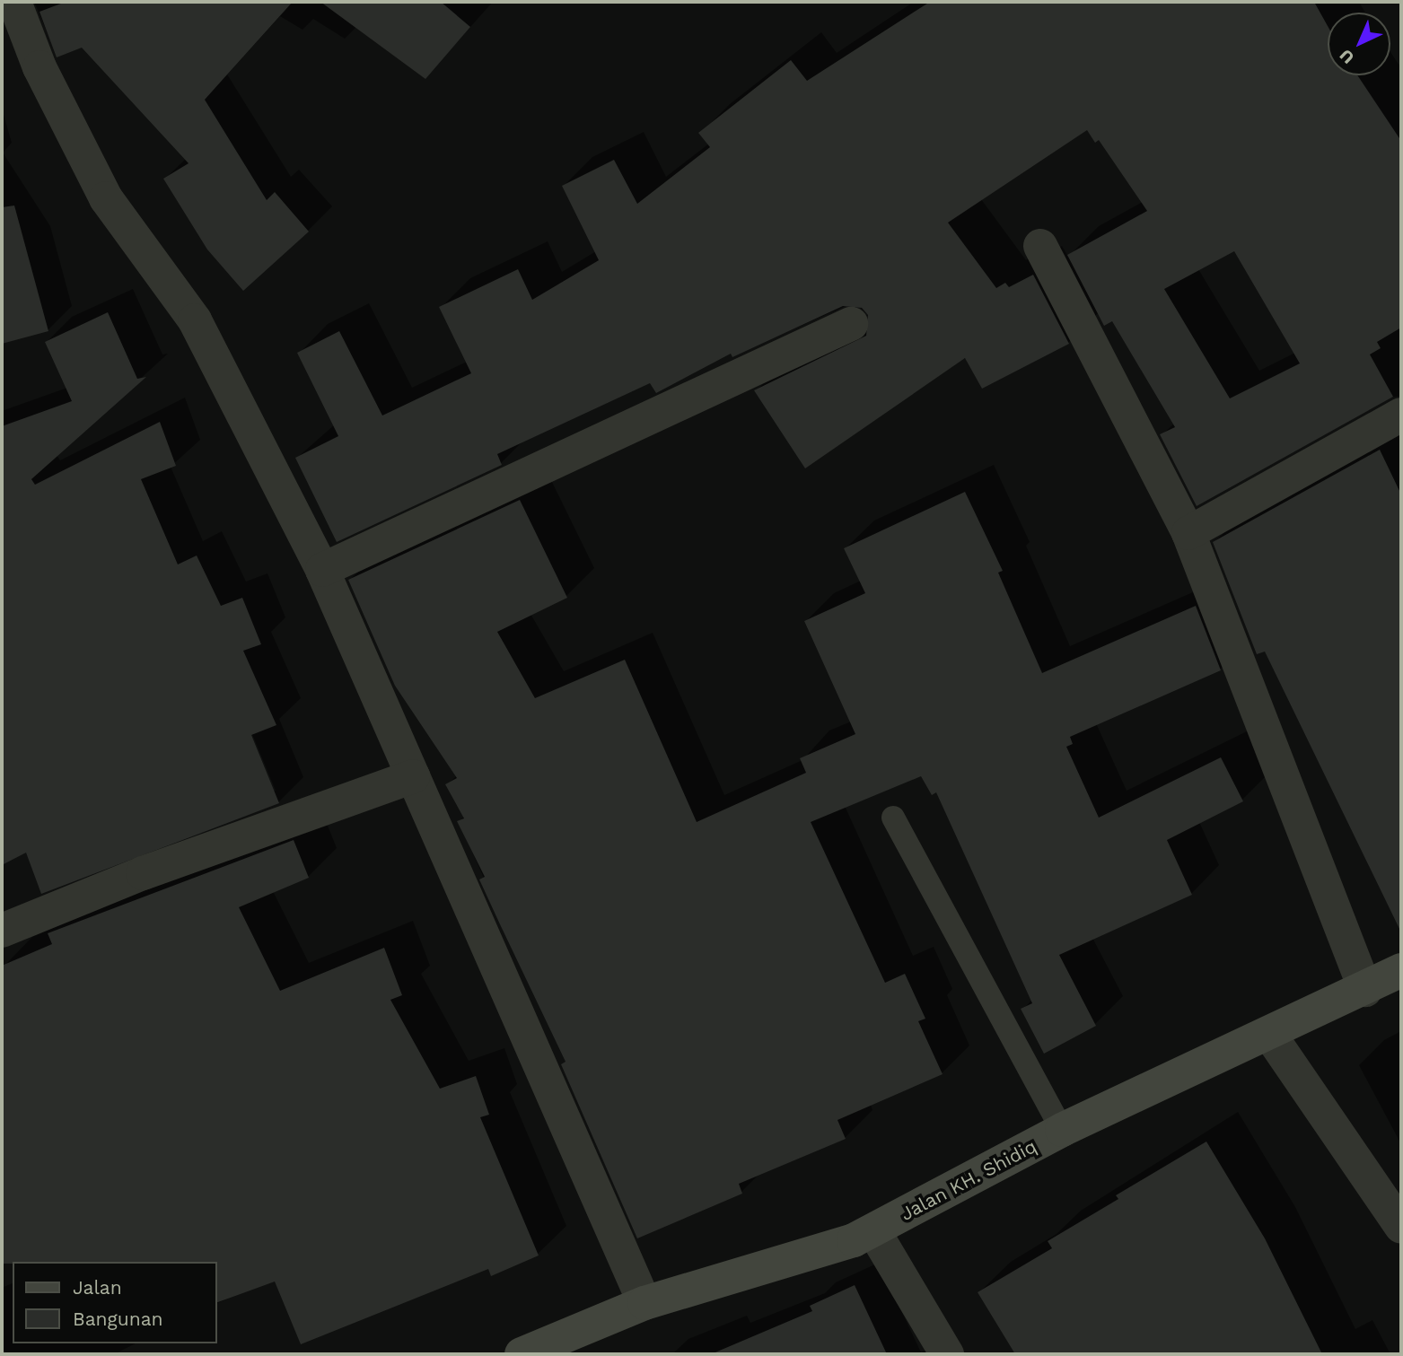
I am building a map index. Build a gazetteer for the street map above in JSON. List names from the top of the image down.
{
  "streets": {
    "main road": ["Jalan KH. Shidiq"]
  },
  "legend": ["Jalan", "Bangunan"],
  "north": "bottom left"
}
